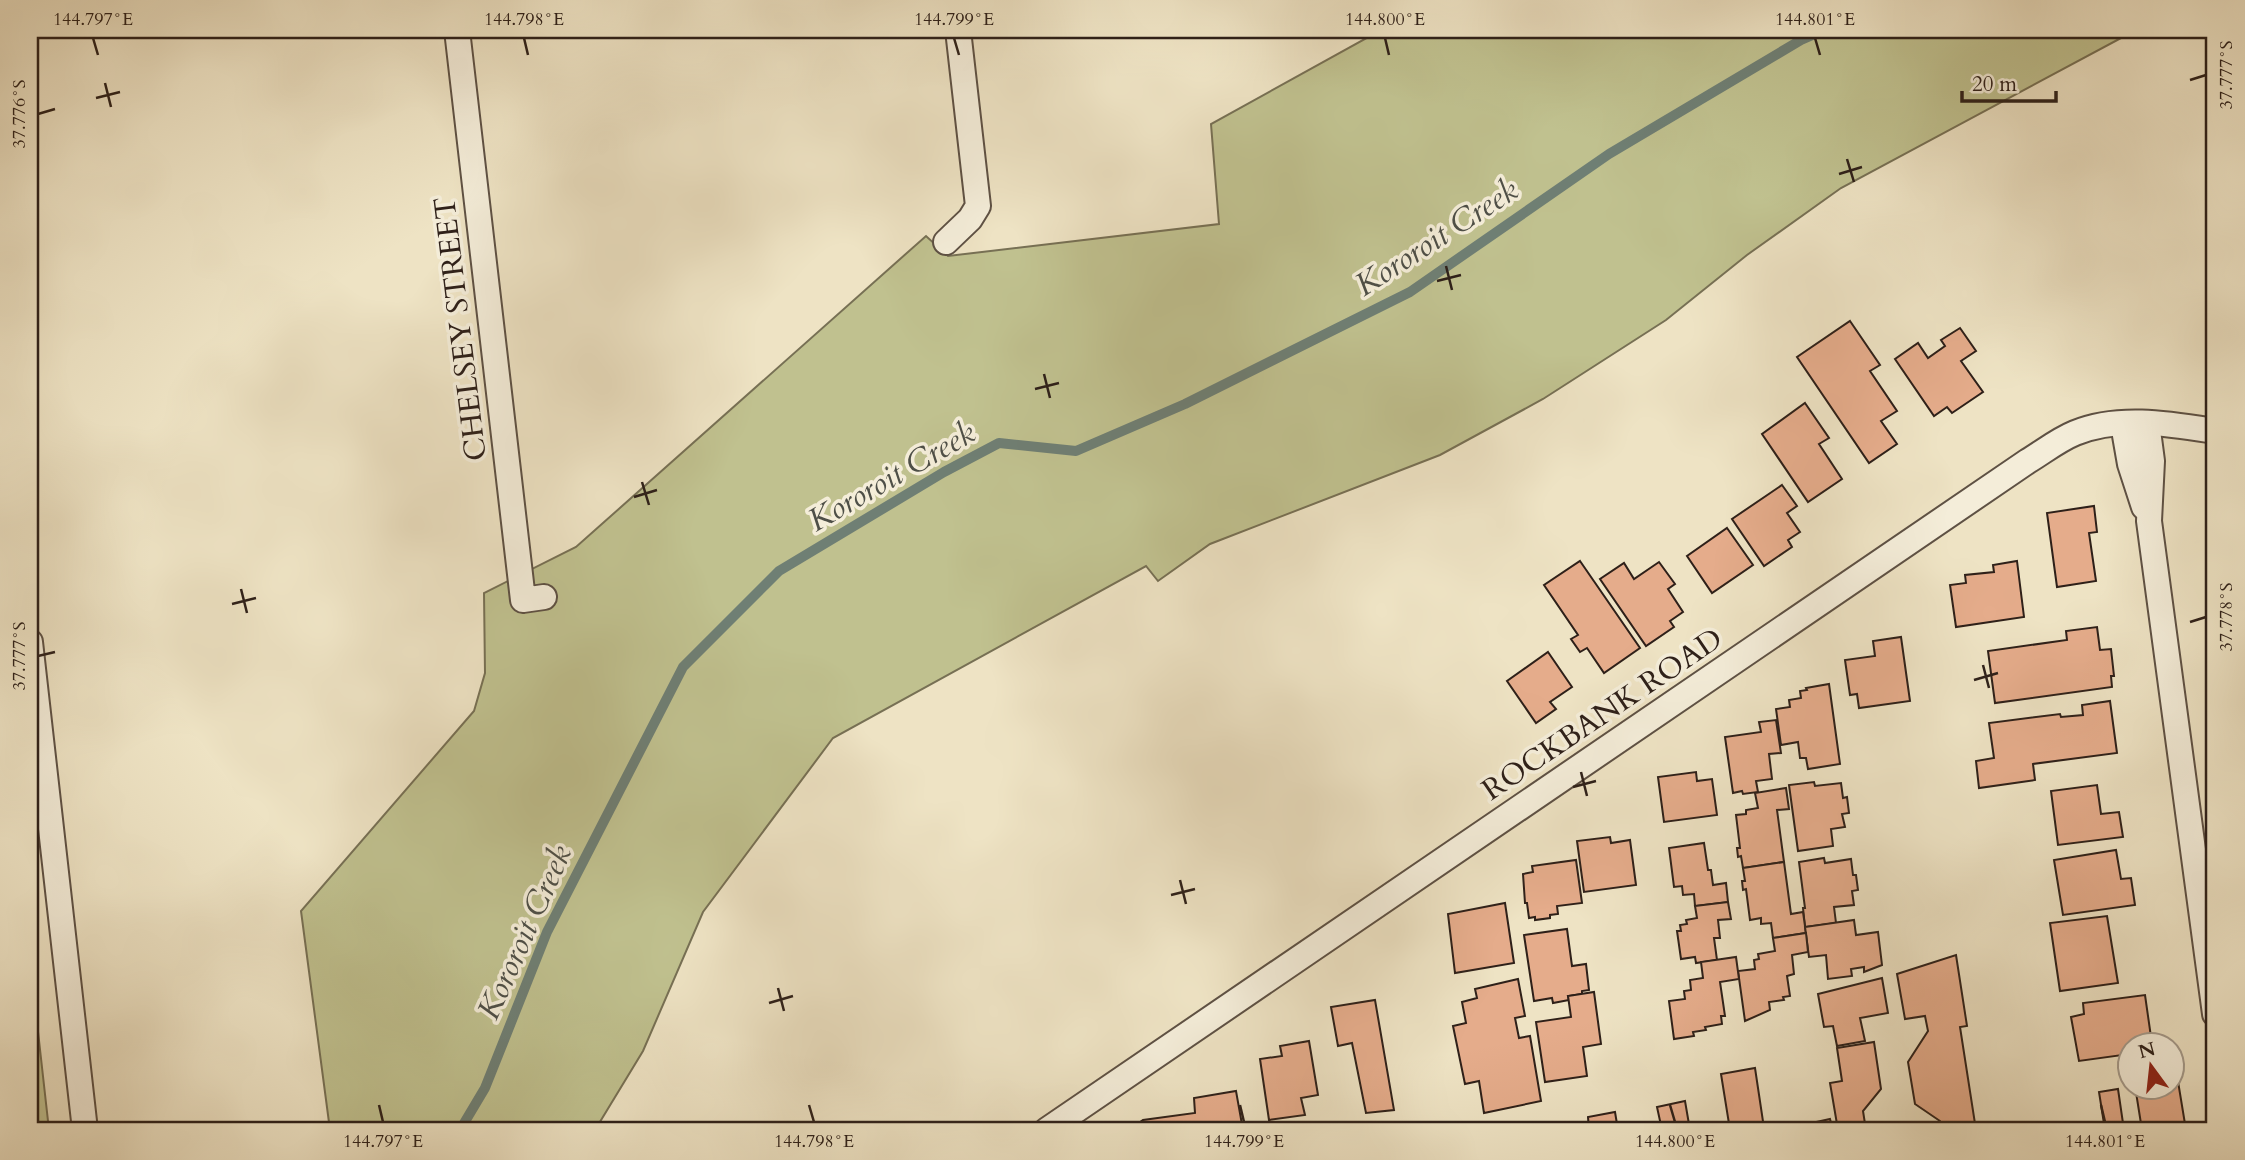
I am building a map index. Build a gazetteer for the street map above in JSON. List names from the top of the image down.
{
  "streets": {
    "street": ["CHELSEY STREET", "ROCKBANK ROAD"]
  },
  "water": ["Kororoit Creek"],
  "scale_bar": "20 m",
  "north": "top",
  "coordinates": [
    "144.797°E",
    "144.798°E",
    "144.799°E",
    "144.800°E",
    "144.801°E",
    "37.777°S",
    "37.776°S",
    "37.778°S"
  ]
}
